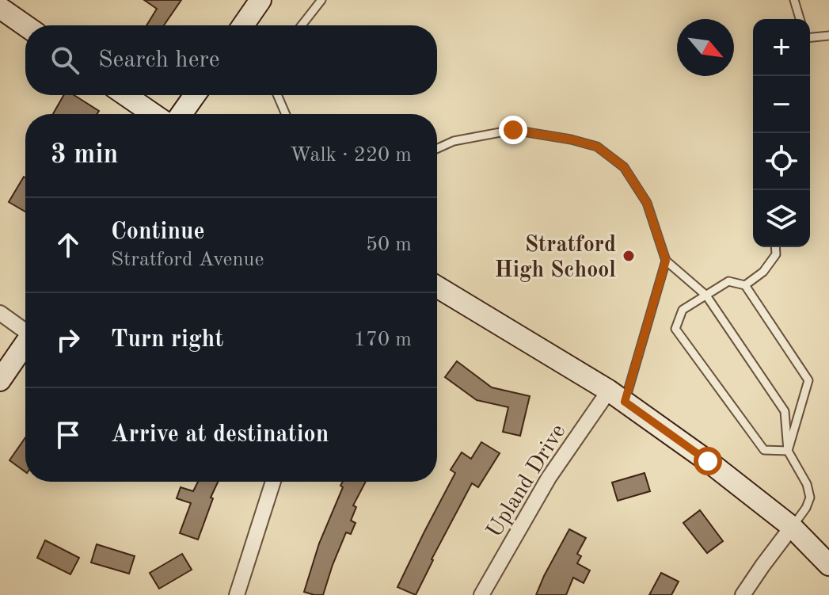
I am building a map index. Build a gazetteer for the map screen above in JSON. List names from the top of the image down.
{
  "streets": {
    "street": ["Upland Drive"]
  },
  "places": ["Stratford High School"],
  "north": "bottom right",
  "page": {
    "map_buttons": ["+", "−"],
    "search": "Search here",
    "heading": ["3 min", "Walk · 220 m"],
    "list": [
      ["Continue", "Stratford Avenue", "50 m"],
      ["Turn right", "170 m"],
      "Arrive at destination"
    ]
  }
}
